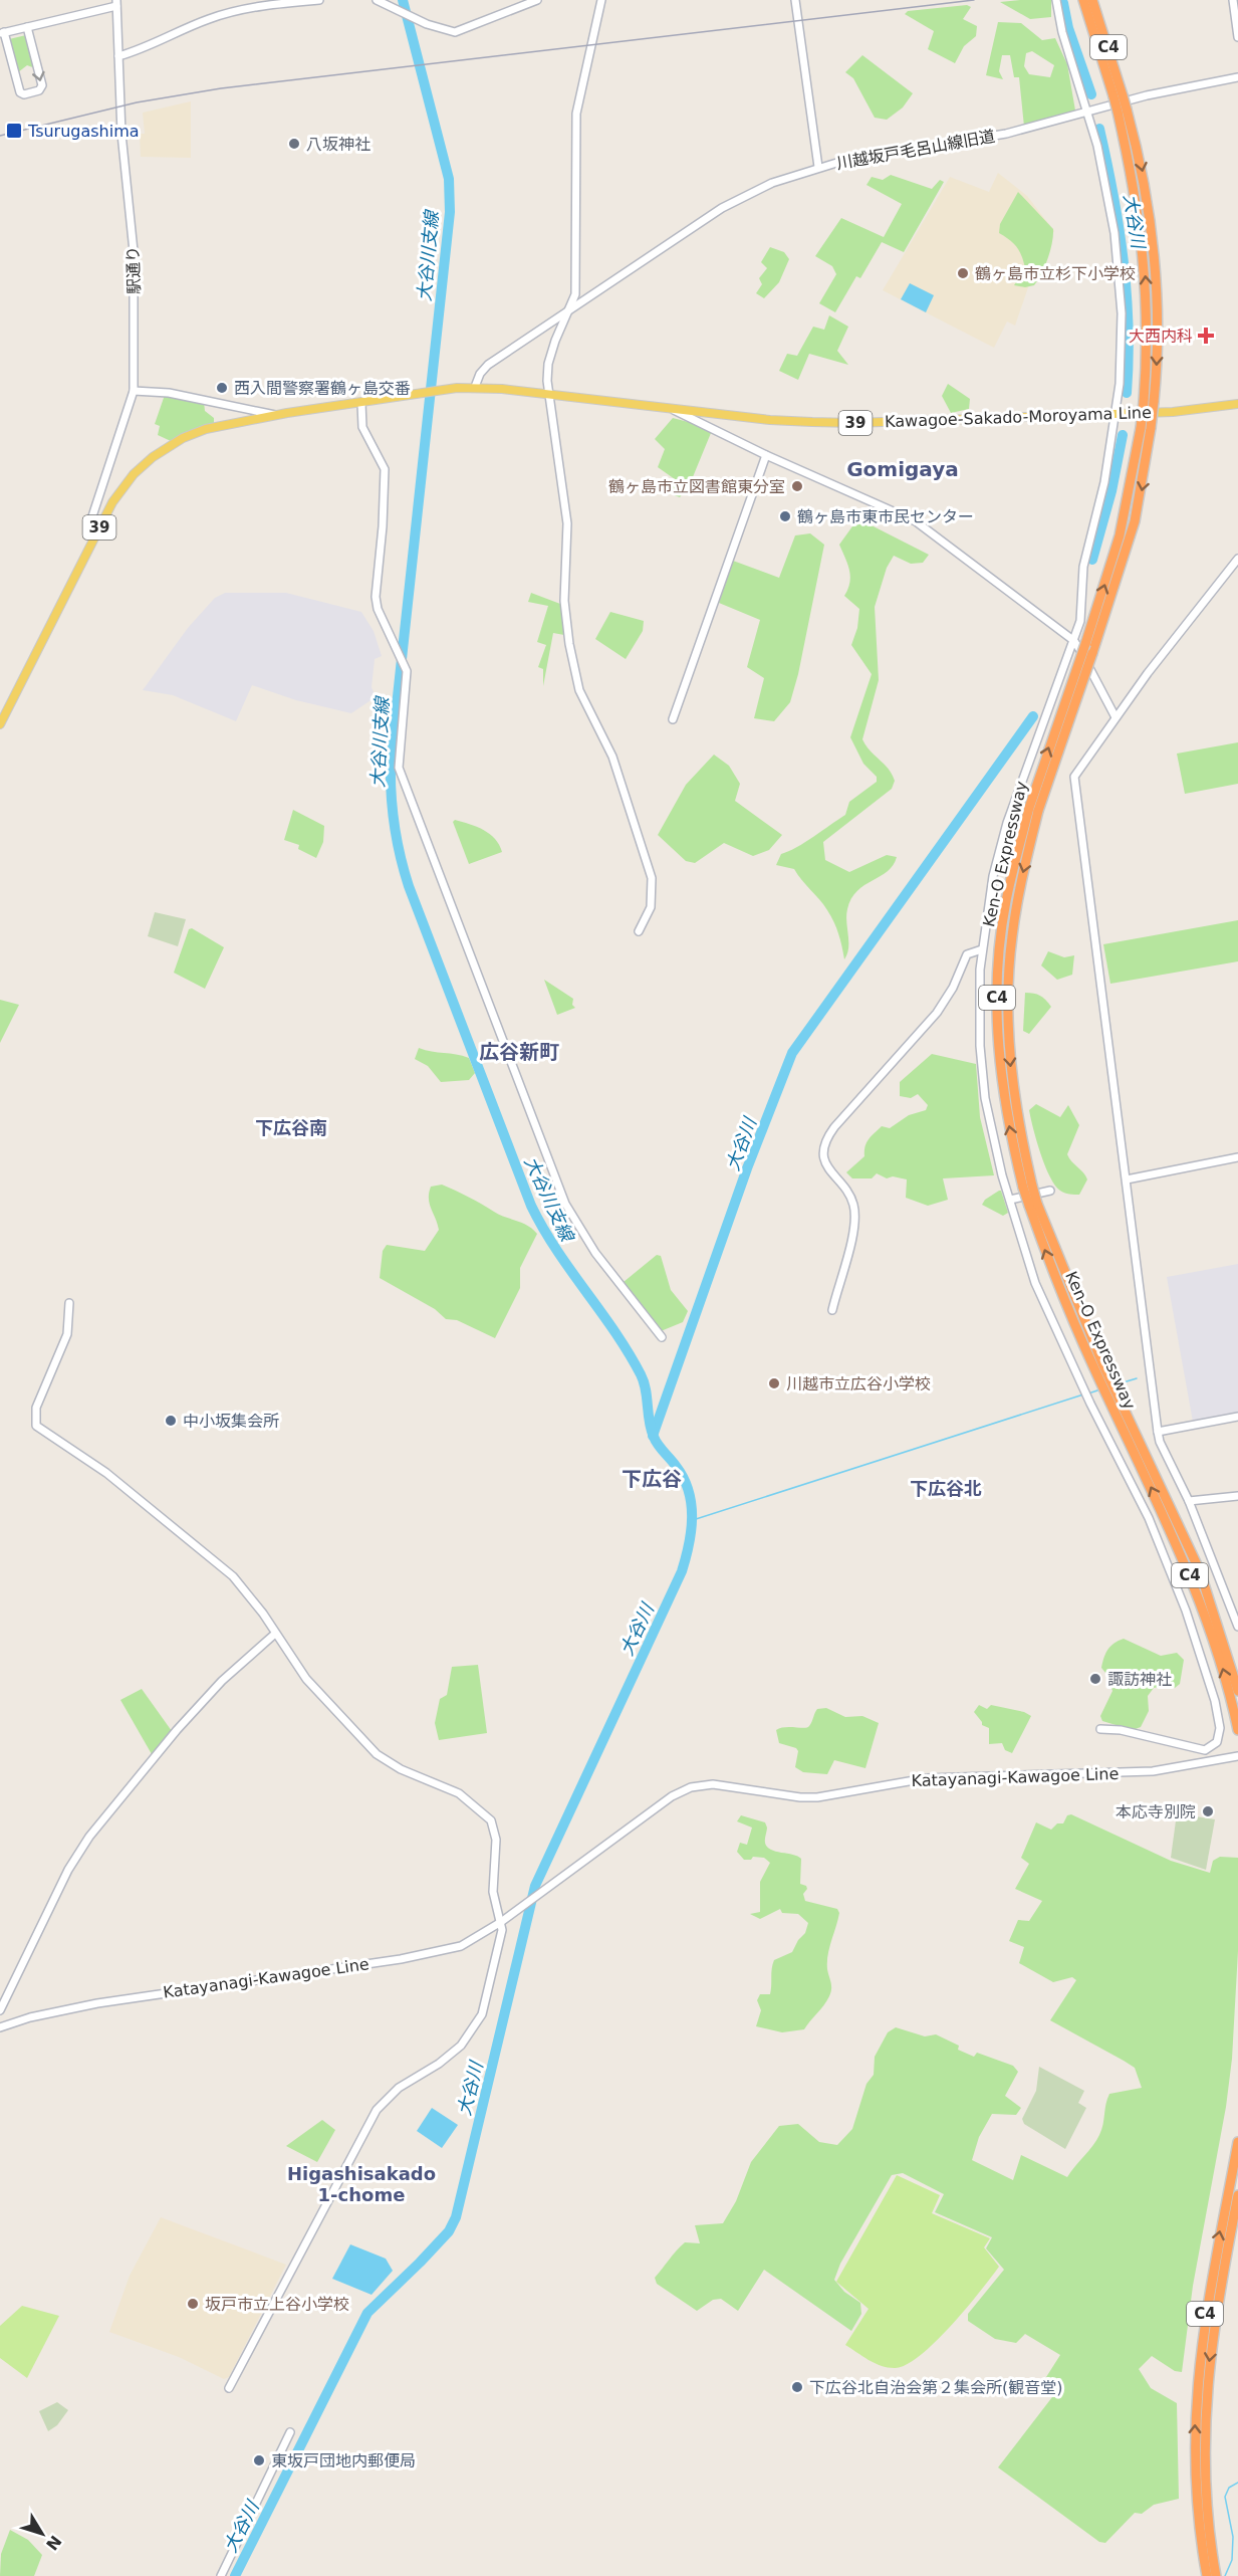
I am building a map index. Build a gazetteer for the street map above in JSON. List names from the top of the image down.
{
  "streets": {
    "highway": ["C4", "Ken-O Expressway"],
    "main road": ["Kawagoe-Sakado-Moroyama Line", "39"],
    "street": ["川越坂戸毛呂山線旧道", "駅通り", "Katayanagi-Kawagoe Line"]
  },
  "crossings": [
    ["川越坂戸毛呂山線旧道", "Kawagoe-Sakado-Moroyama Line"],
    ["川越坂戸毛呂山線旧道", "39"],
    ["駅通り", "39"],
    ["Kawagoe-Sakado-Moroyama Line", "39"]
  ],
  "districts": [
    "Gomigaya",
    "広谷新町",
    "下広谷南",
    "下広谷",
    "下広谷北",
    "Higashisakado 1-chome"
  ],
  "water": ["大谷川", "大谷川支線"],
  "places": {
    "transit": ["Tsurugashima"],
    "other": [
      "八坂神社",
      "鶴ヶ島市立杉下小学校",
      "西入間警察署鶴ヶ島交番",
      "鶴ヶ島市立図書館東分室",
      "鶴ヶ島市東市民センター",
      "川越市立広谷小学校",
      "中小坂集会所",
      "諏訪神社",
      "本応寺別院",
      "坂戸市立上谷小学校",
      "下広谷北自治会第２集会所(観音堂)",
      "東坂戸団地内郵便局"
    ],
    "health": ["大西内科"]
  },
  "north": "bottom right"
}
